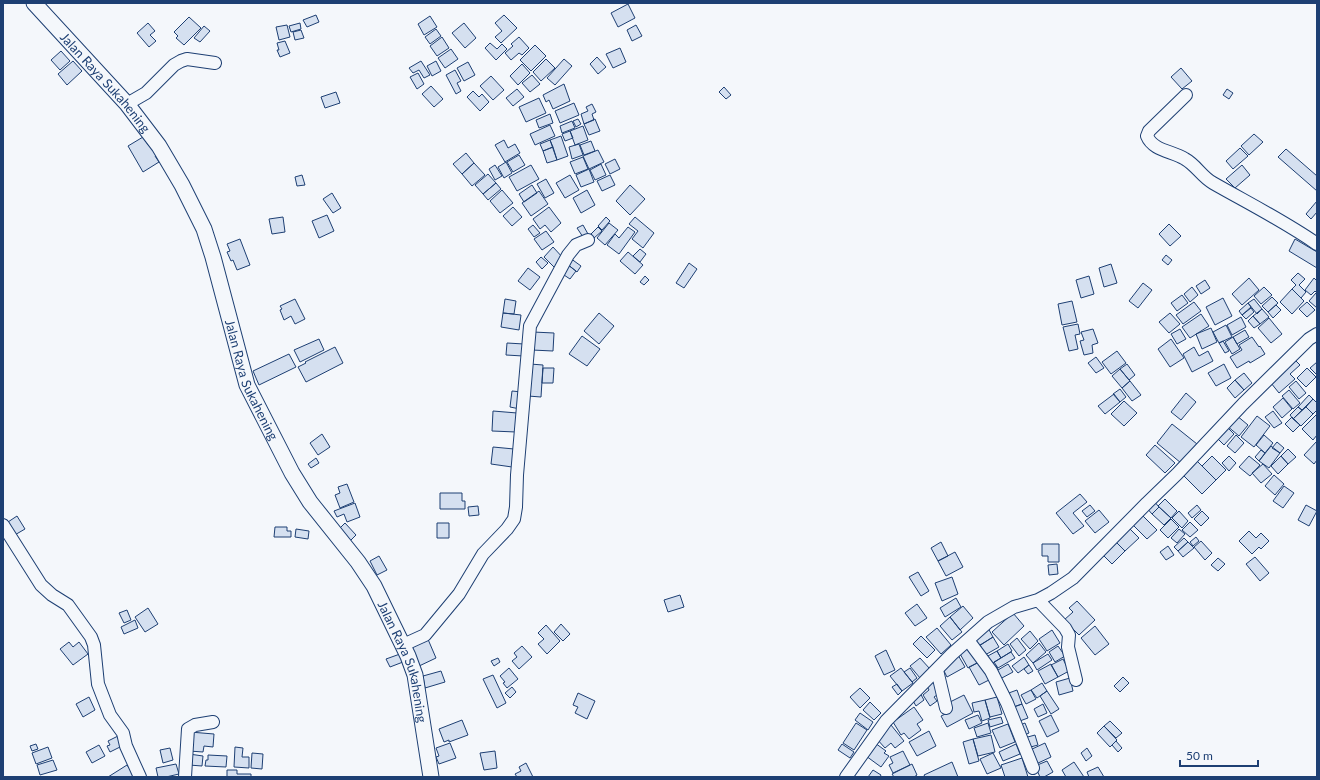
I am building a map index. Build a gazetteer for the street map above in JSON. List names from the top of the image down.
{
  "streets": {
    "main road": ["Jalan Raya Sukahening"]
  },
  "scale_bar": "50 m"
}
